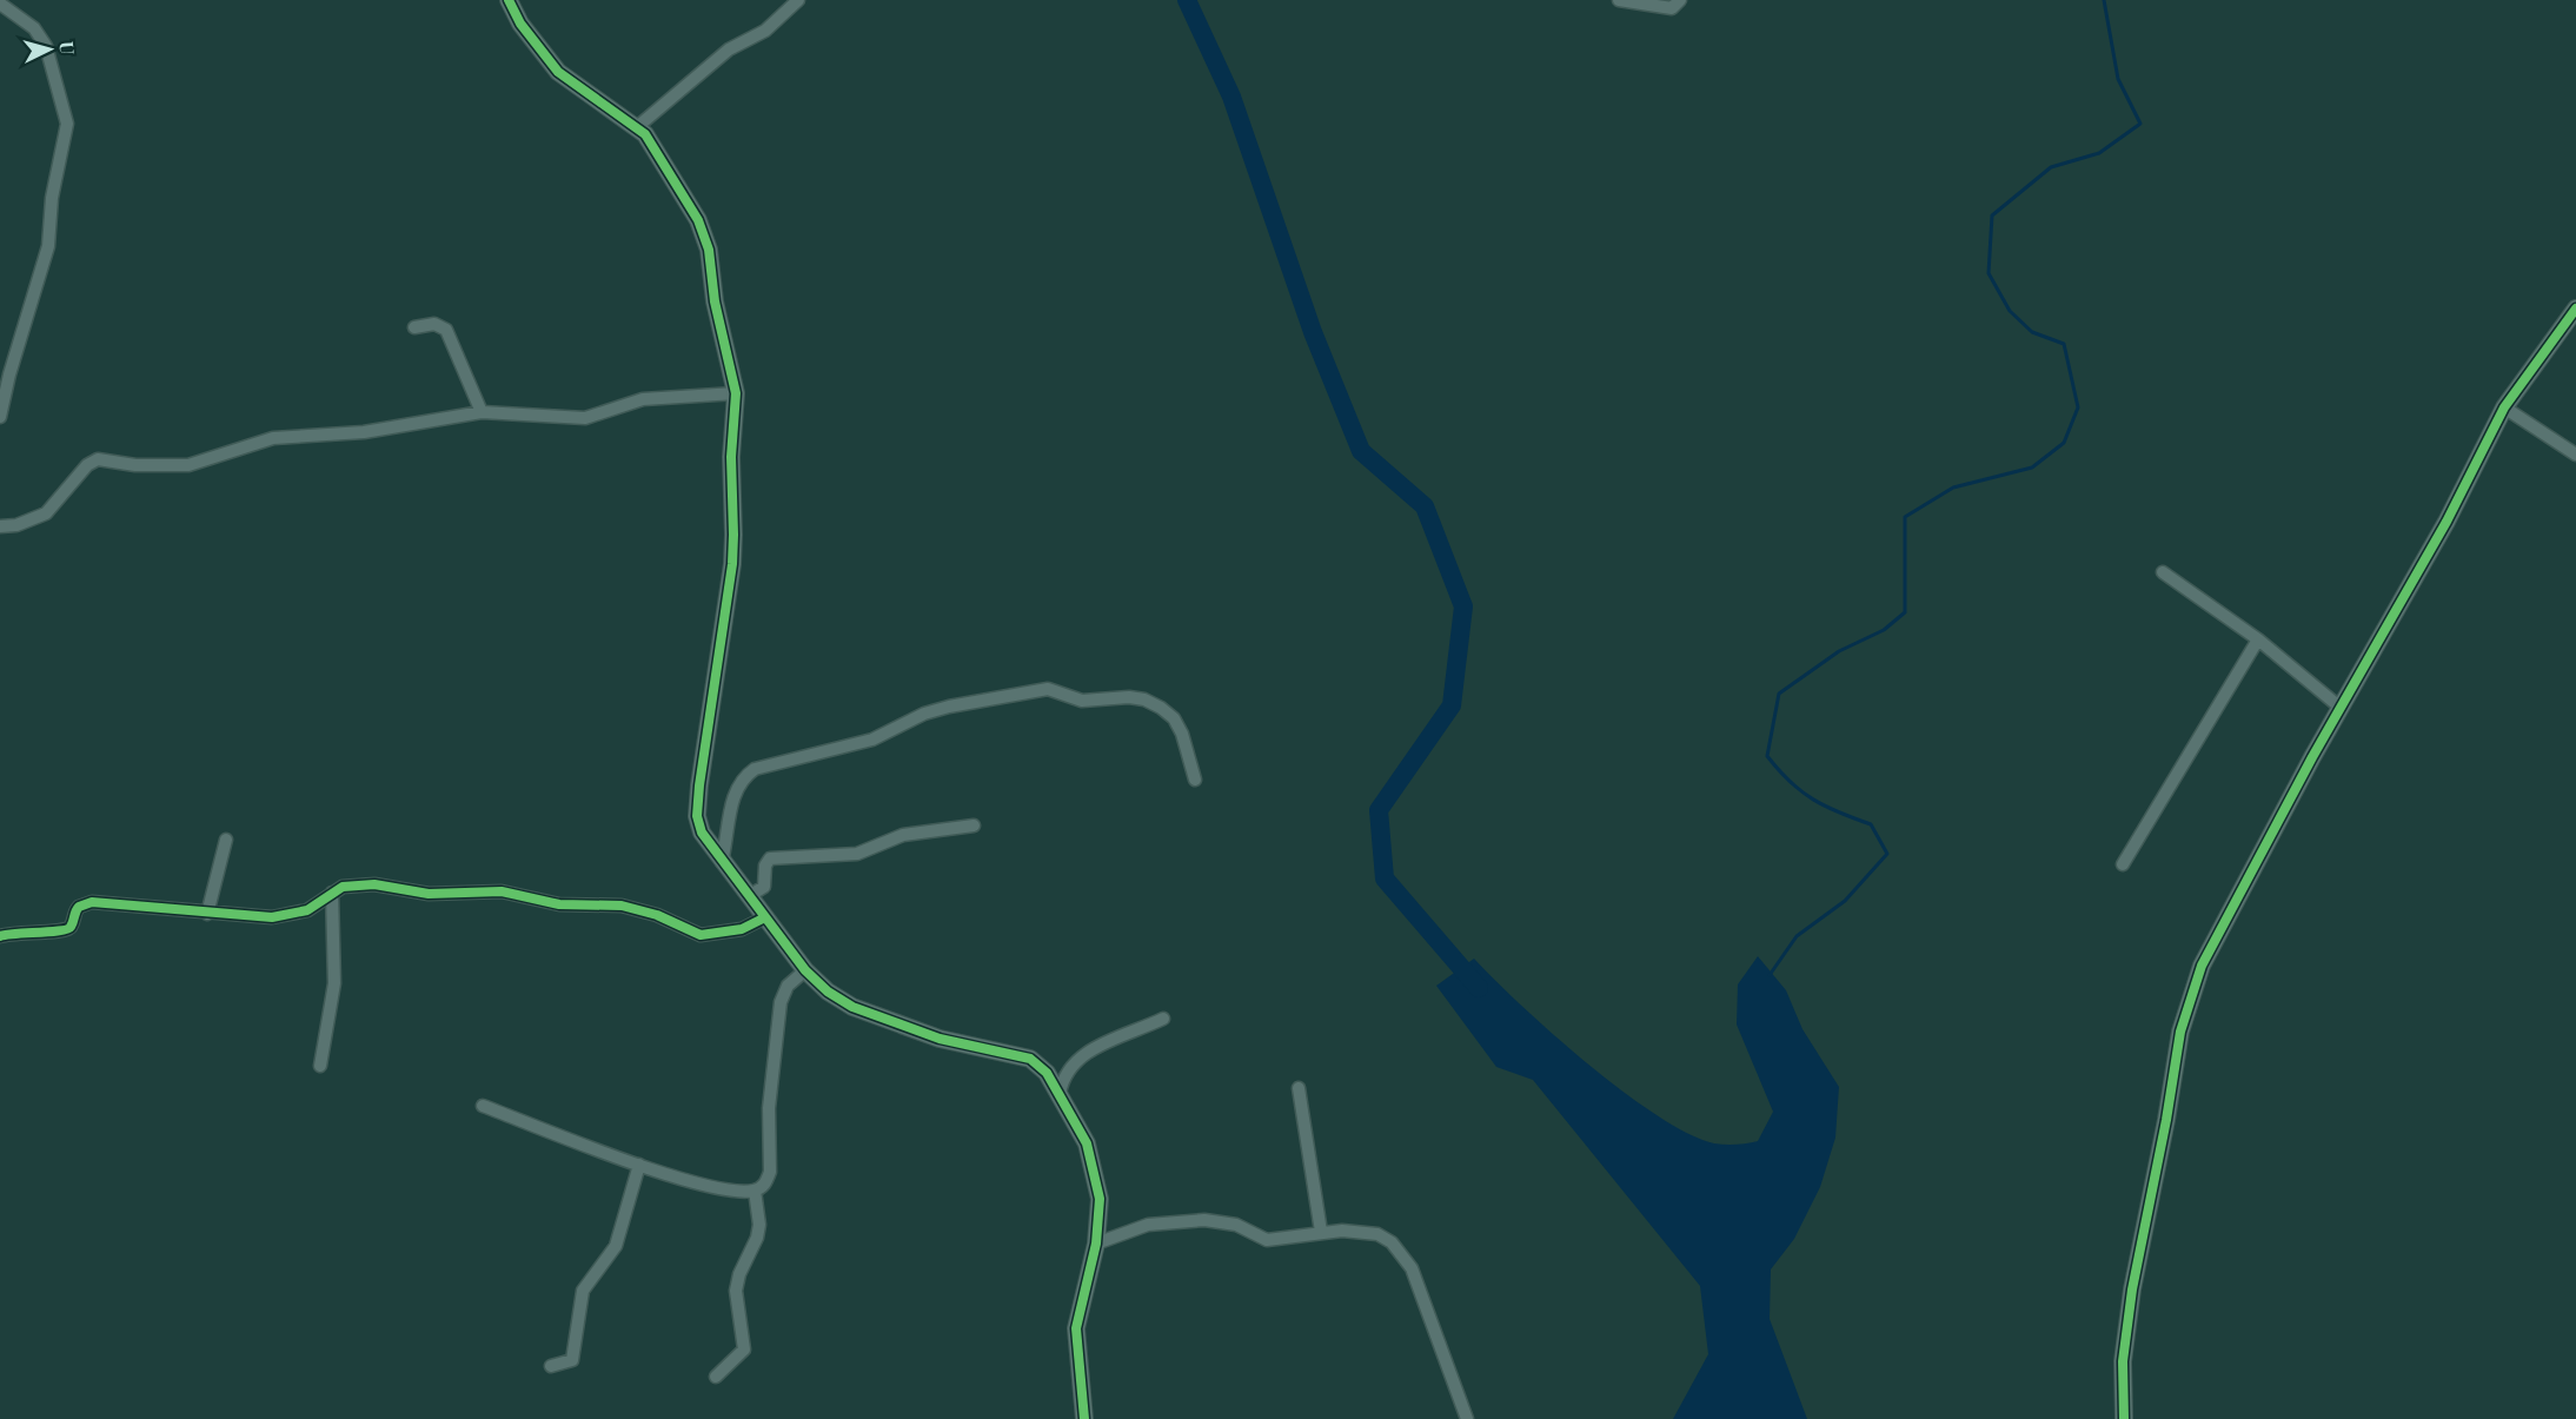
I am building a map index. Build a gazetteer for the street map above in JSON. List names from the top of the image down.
{
  "north": "right"
}
